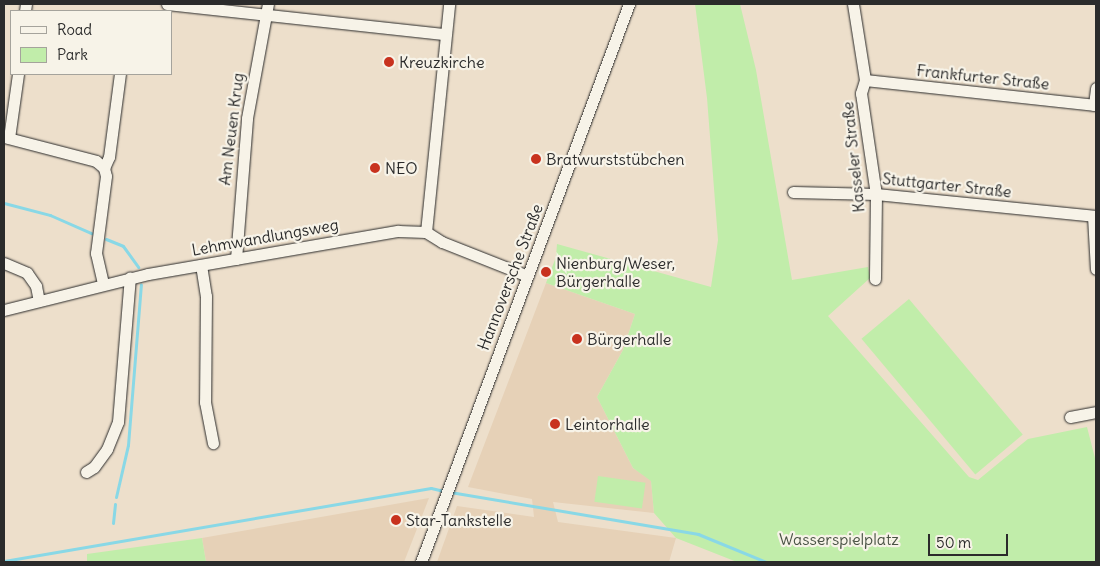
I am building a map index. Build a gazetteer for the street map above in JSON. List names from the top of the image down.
{
  "streets": {
    "street": [
      "Frankfurter Straße",
      "Am Neuen Krug",
      "Kasseler Straße",
      "Stuttgarter Straße",
      "Lehmwandlungsweg",
      "Hannoversche Straße"
    ]
  },
  "crossings": [
    ["Frankfurter Straße", "Kasseler Straße"],
    ["Am Neuen Krug", "Lehmwandlungsweg"],
    ["Kasseler Straße", "Stuttgarter Straße"],
    ["Lehmwandlungsweg", "Hannoversche Straße"]
  ],
  "parks": ["Wasserspielplatz"],
  "places": [
    "Kreuzkirche",
    "Bratwurststübchen",
    "NEO",
    "Nienburg/Weser, Bürgerhalle",
    "Bürgerhalle",
    "Leintorhalle",
    "Star-Tankstelle"
  ],
  "legend": ["Road", "Park"],
  "scale_bar": "50 m"
}
